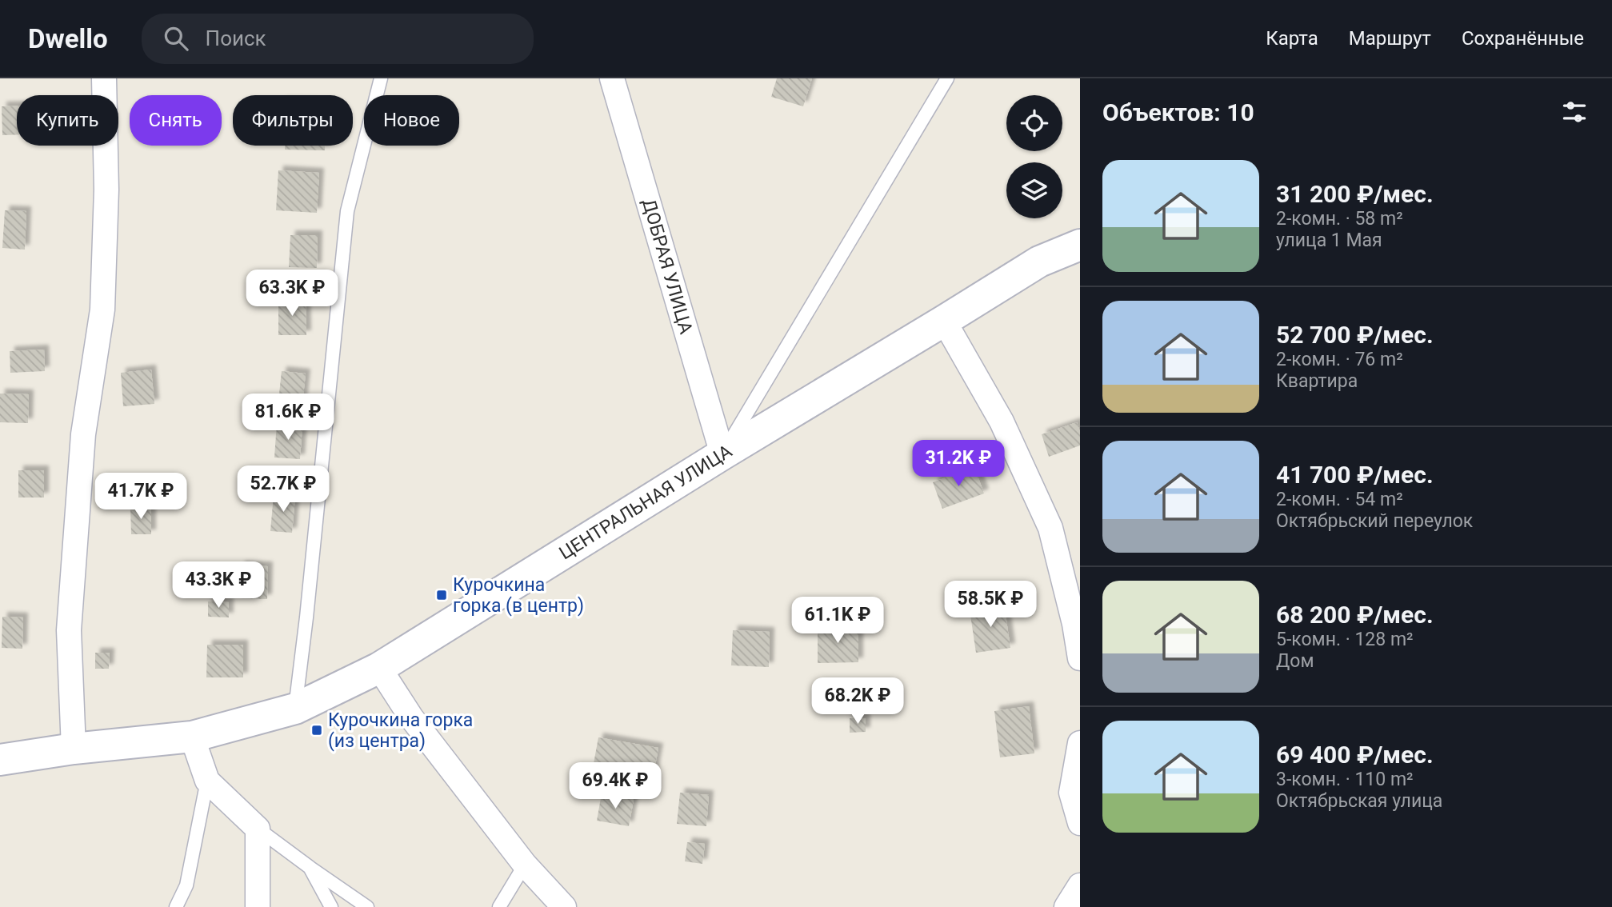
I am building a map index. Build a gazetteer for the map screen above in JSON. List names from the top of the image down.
{
  "streets": {
    "street": ["ДОБРАЯ УЛИЦА", "ЦЕНТРАЛЬНАЯ УЛИЦА"]
  },
  "crossings": [
    ["ДОБРАЯ УЛИЦА", "ЦЕНТРАЛЬНАЯ УЛИЦА"]
  ],
  "places": {
    "transit": ["Курочкина горка (в центр)", "Курочкина горка (из центра)"]
  },
  "page": {
    "header": "Dwello",
    "search": "Поиск",
    "nav": ["Карта", "Маршрут", "Сохранённые"],
    "heading": "Объектов: 10",
    "chip": [
      "Купить",
      "Снять",
      "Фильтры",
      "Новое"
    ],
    "list": [
      {
        "name": "31 200 ₽/мес.",
        "note": "2-комн. · 58 m² · улица 1 Мая"
      },
      {
        "name": "52 700 ₽/мес.",
        "note": "2-комн. · 76 m² · Квартира"
      },
      {
        "name": "41 700 ₽/мес.",
        "note": "2-комн. · 54 m² · Октябрьский переулок"
      },
      {
        "name": "68 200 ₽/мес.",
        "note": "5-комн. · 128 m² · Дом"
      },
      {
        "name": "69 400 ₽/мес.",
        "note": "3-комн. · 110 m² · Октябрьская улица"
      }
    ],
    "price": [
      "63.3K ₽",
      "81.6K ₽",
      "31.2K ₽",
      "52.7K ₽",
      "41.7K ₽",
      "43.3K ₽",
      "58.5K ₽",
      "61.1K ₽",
      "68.2K ₽",
      "69.4K ₽"
    ]
  }
}
